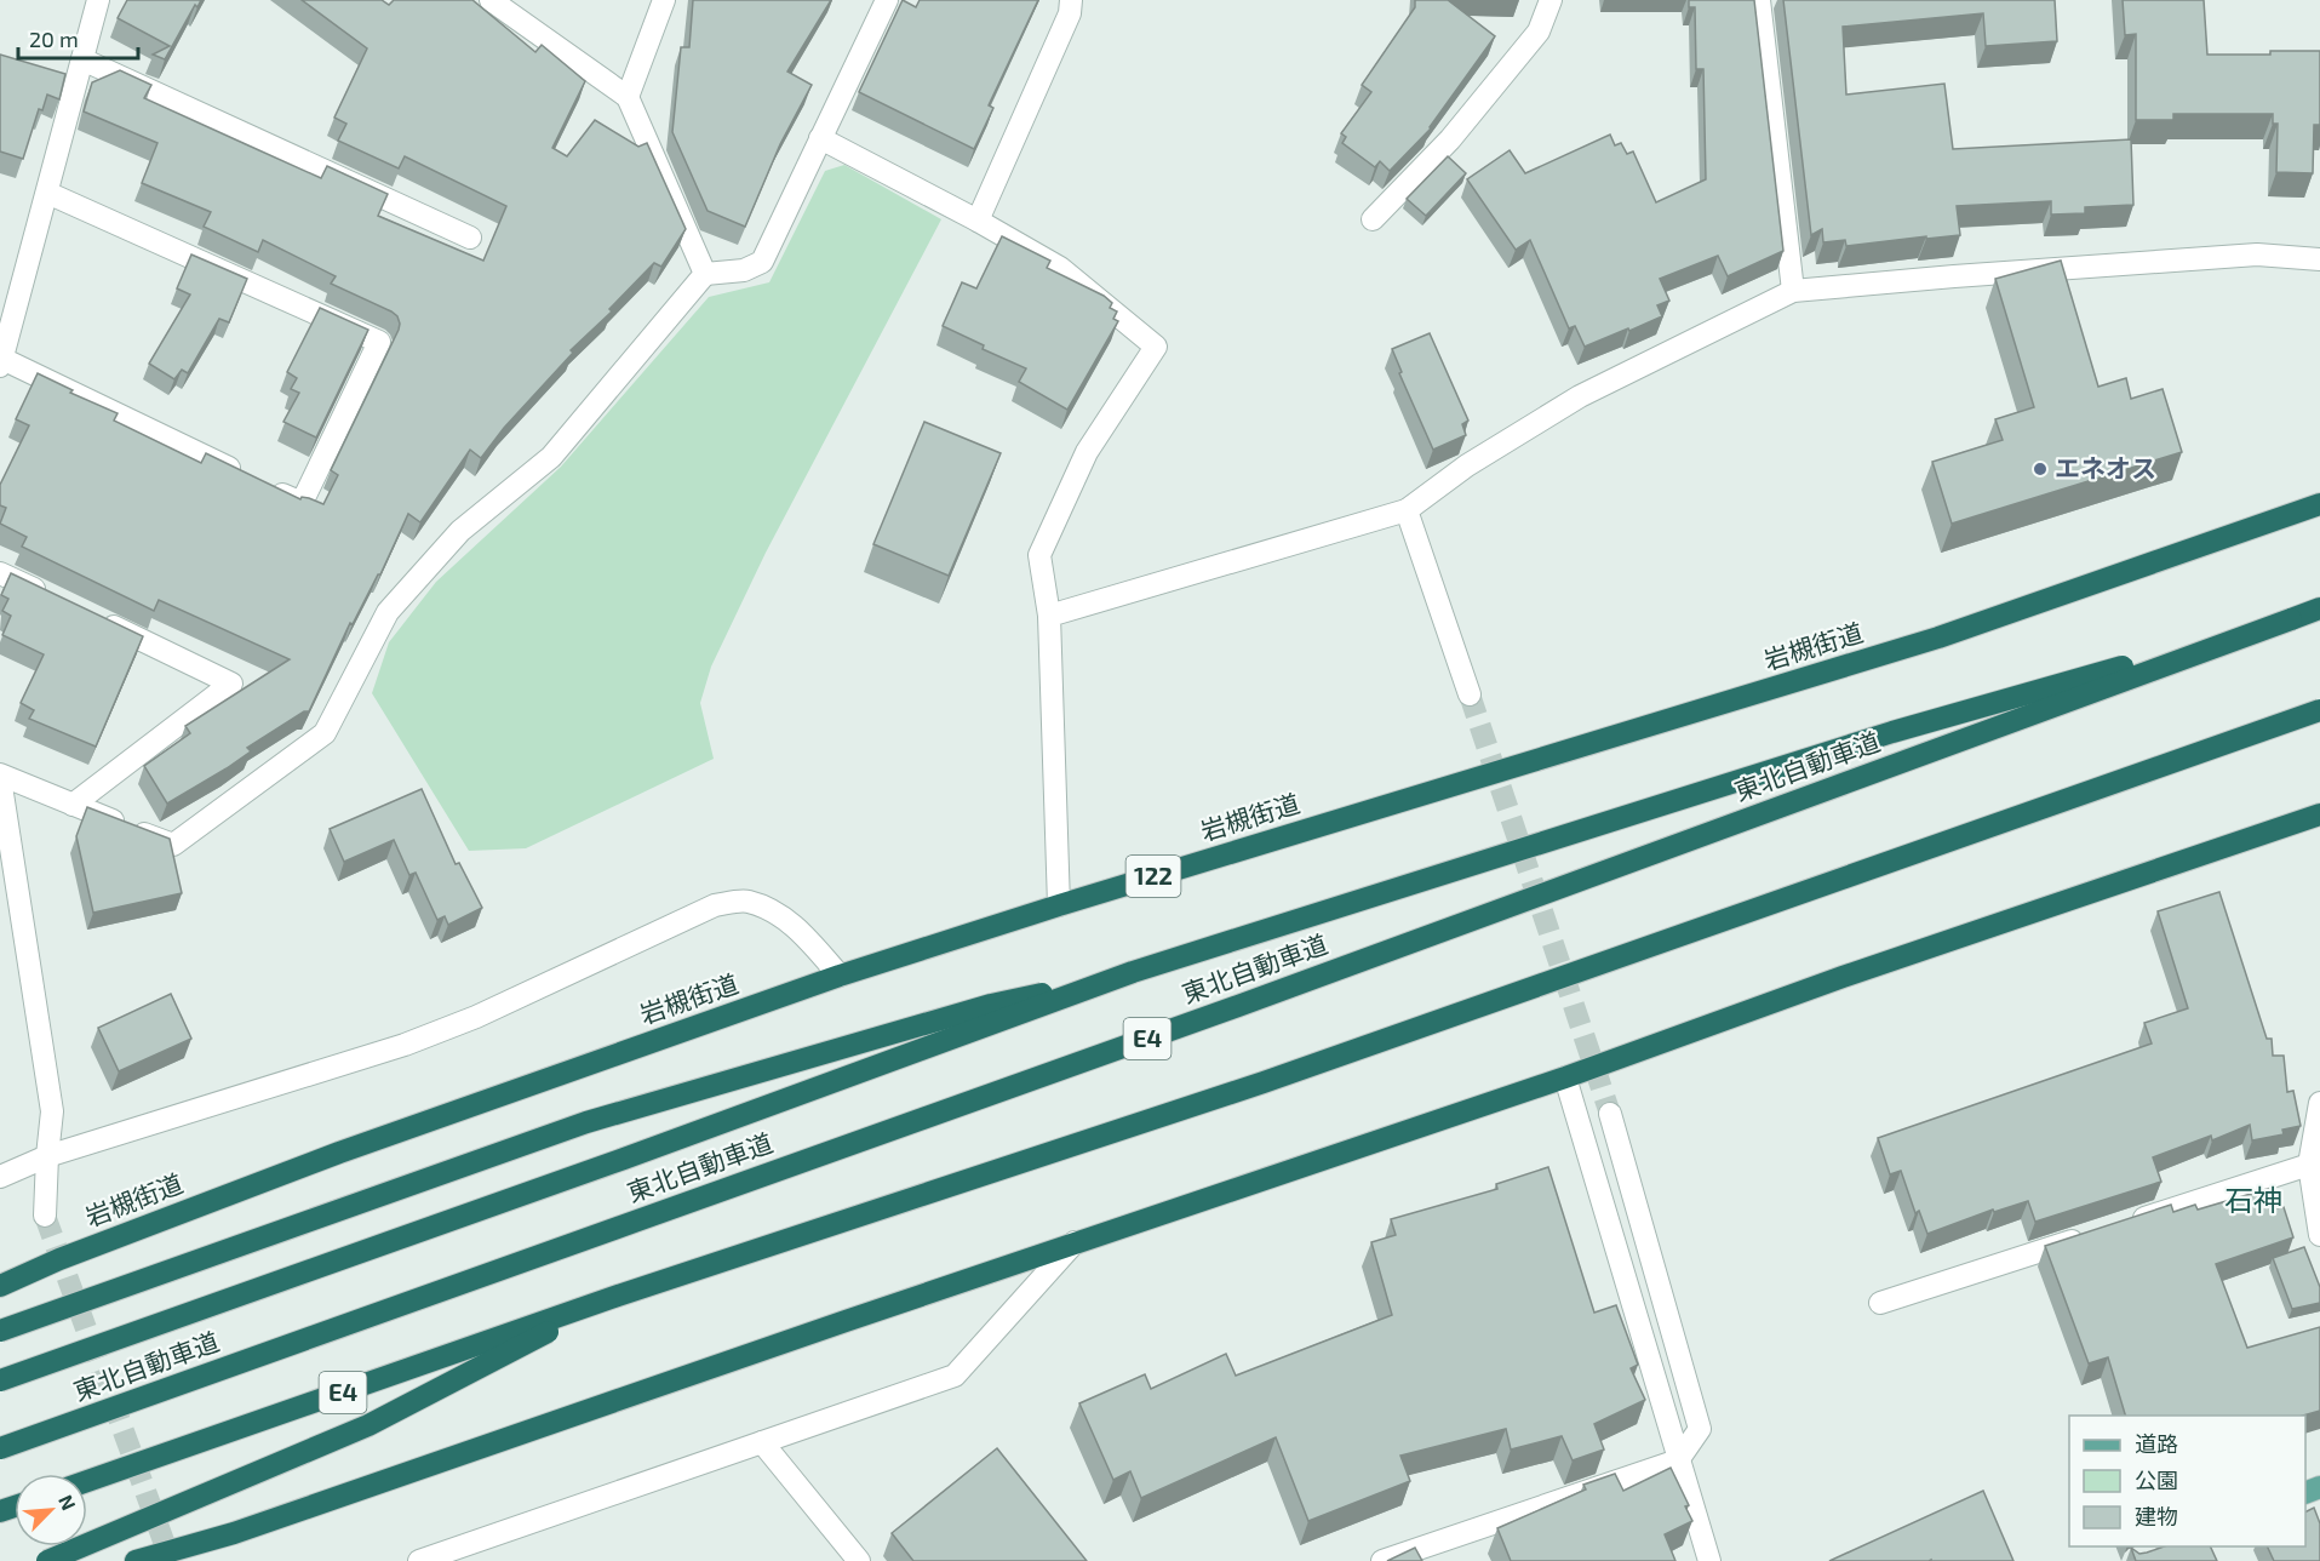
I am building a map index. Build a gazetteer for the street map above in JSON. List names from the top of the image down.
{
  "streets": {
    "highway": [
      "岩槻街道",
      "東北自動車道",
      "122",
      "E4"
    ]
  },
  "districts": ["石神"],
  "places": ["エネオス"],
  "legend": ["道路", "公園", "建物"],
  "scale_bar": "20 m",
  "north": "top right"
}
